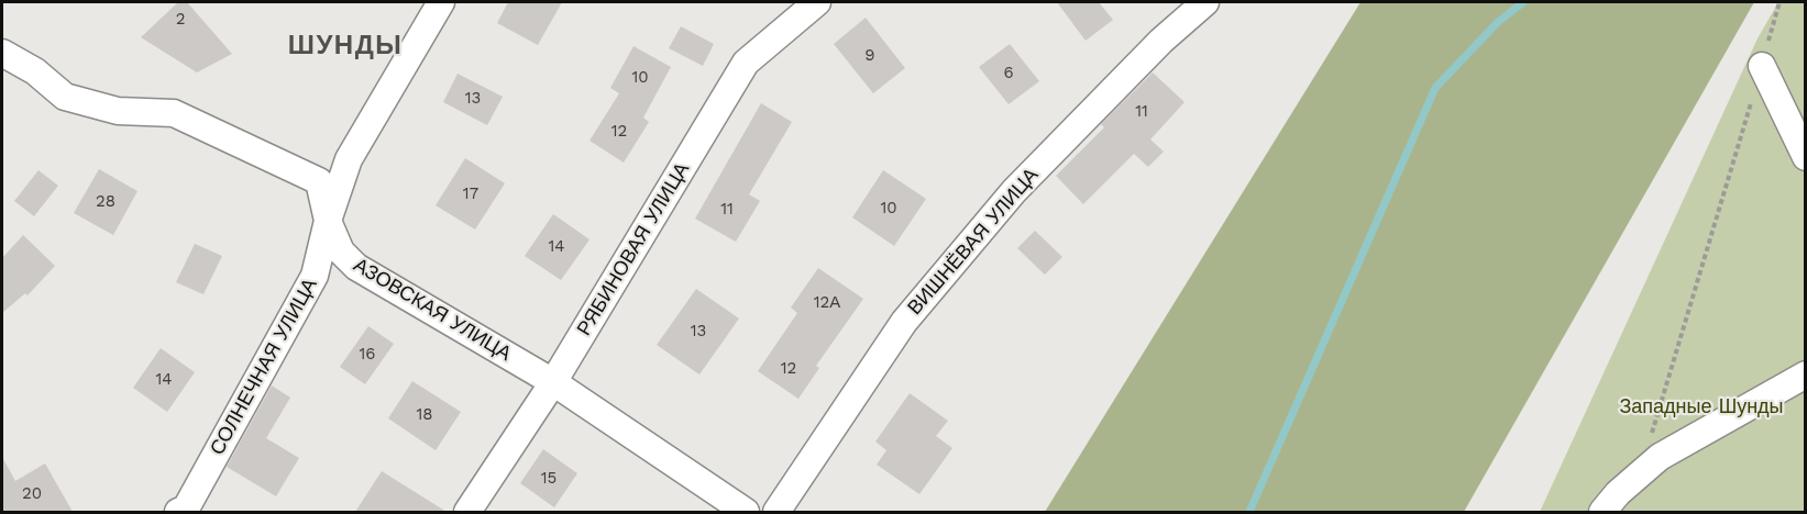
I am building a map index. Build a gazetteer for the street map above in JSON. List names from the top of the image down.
{
  "streets": {
    "street": [
      "ВИШНЁВАЯ УЛИЦА",
      "РЯБИНОВАЯ УЛИЦА",
      "АЗОВСКАЯ УЛИЦА",
      "СОЛНЕЧНАЯ УЛИЦА"
    ]
  },
  "crossings": [
    ["РЯБИНОВАЯ УЛИЦА", "АЗОВСКАЯ УЛИЦА"],
    ["АЗОВСКАЯ УЛИЦА", "СОЛНЕЧНАЯ УЛИЦА"]
  ],
  "districts": ["ШУНДЫ"],
  "parks": ["Западные Шунды"],
  "house_numbers": [
    "2",
    "9",
    "6",
    "10",
    "13",
    "11",
    "12",
    "17",
    "28",
    "10",
    "11",
    "14",
    "12А",
    "13",
    "16",
    "12",
    "14",
    "18",
    "15",
    "20"
  ]
}
